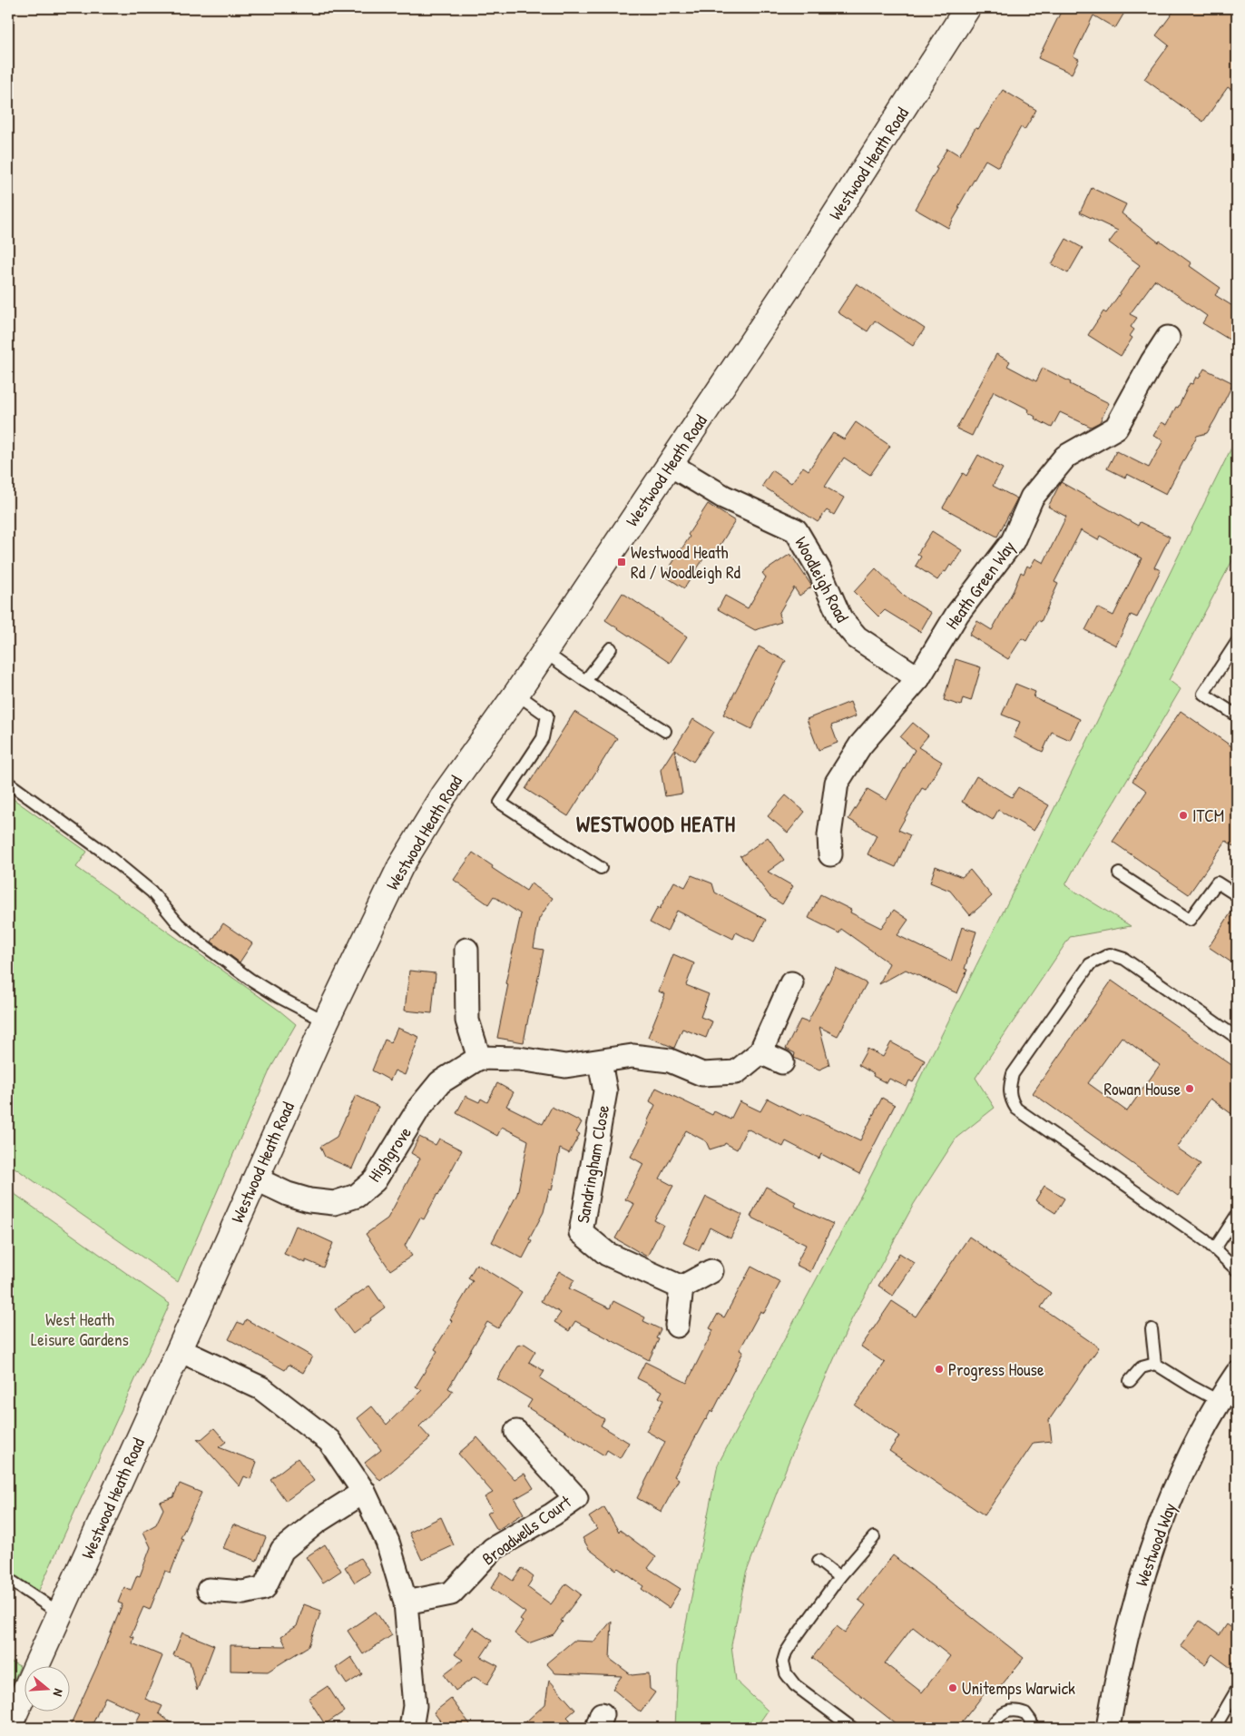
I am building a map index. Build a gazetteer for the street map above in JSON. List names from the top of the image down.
{
  "streets": {
    "street": [
      "Westwood Heath Road",
      "Woodleigh Road",
      "Heath Green Way",
      "Highgrove",
      "Sandringham Close",
      "Broadwells Court",
      "Westwood Way"
    ]
  },
  "crossings": [
    ["Westwood Heath Road", "Woodleigh Road"],
    ["Westwood Heath Road", "Highgrove"],
    ["Woodleigh Road", "Heath Green Way"]
  ],
  "districts": ["WESTWOOD HEATH"],
  "parks": ["West Heath Leisure Gardens"],
  "places": {
    "transit": ["Westwood Heath Rd / Woodleigh Rd"],
    "other": [
      "ITCM",
      "Rowan House",
      "Progress House",
      "Unitemps Warwick"
    ]
  },
  "north": "right"
}
